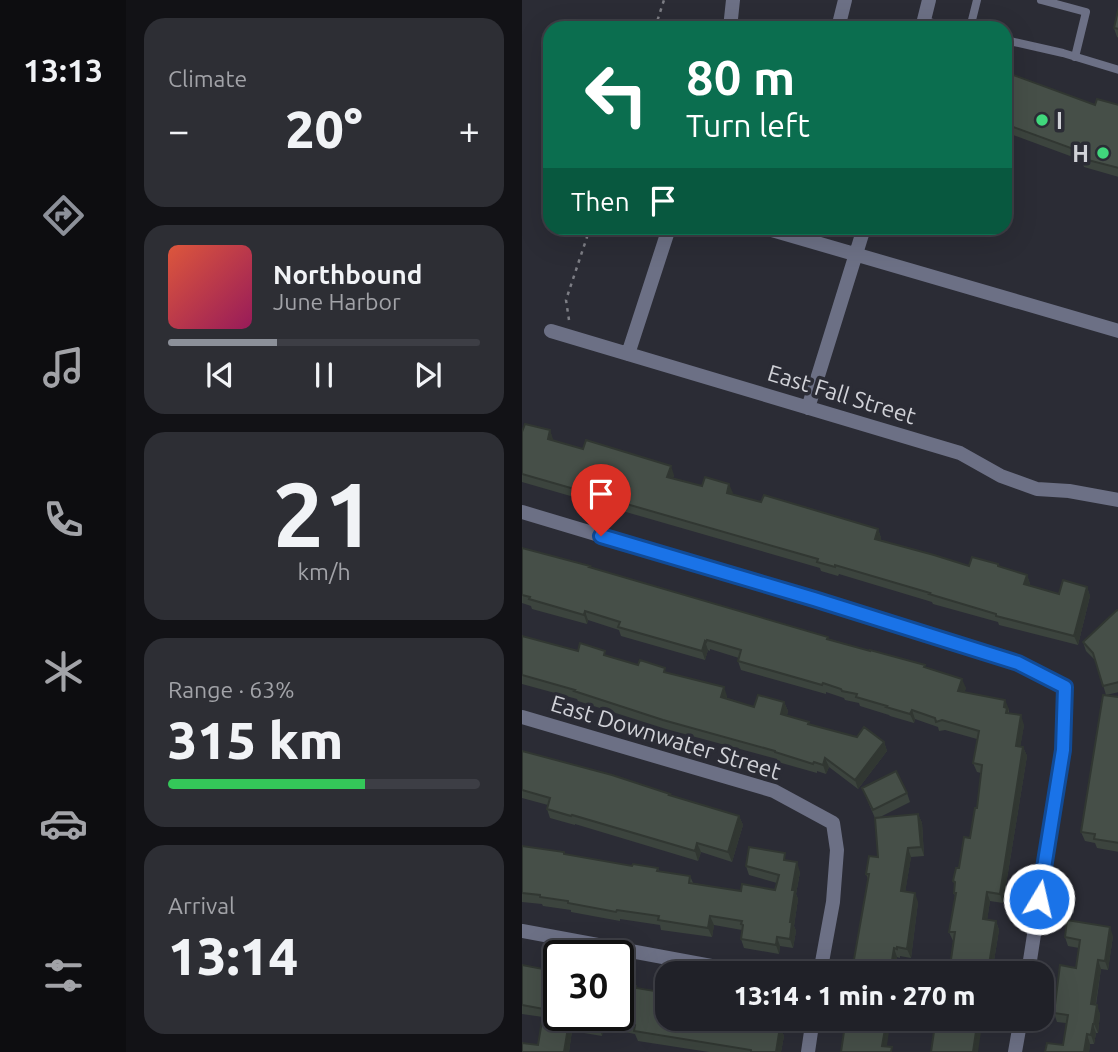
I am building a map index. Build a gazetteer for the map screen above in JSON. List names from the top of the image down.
{
  "streets": {
    "street": ["East Fall Street", "East Downwater Street"]
  },
  "places": ["I", "H"],
  "page": {
    "tabs": "13:13",
    "tile": [
      "Climate",
      ["21", "km/h"],
      ["Range · 63%", "315 km"],
      ["Arrival", "13:14"]
    ],
    "turn": ["80 m", "Turn left"],
    "heat": ["−", "20°", "+"],
    "then": "Then",
    "song": ["Northbound", "June Harbor"],
    "limit": "30",
    "trip": "13:14 · 1 min · 270 m"
  }
}
